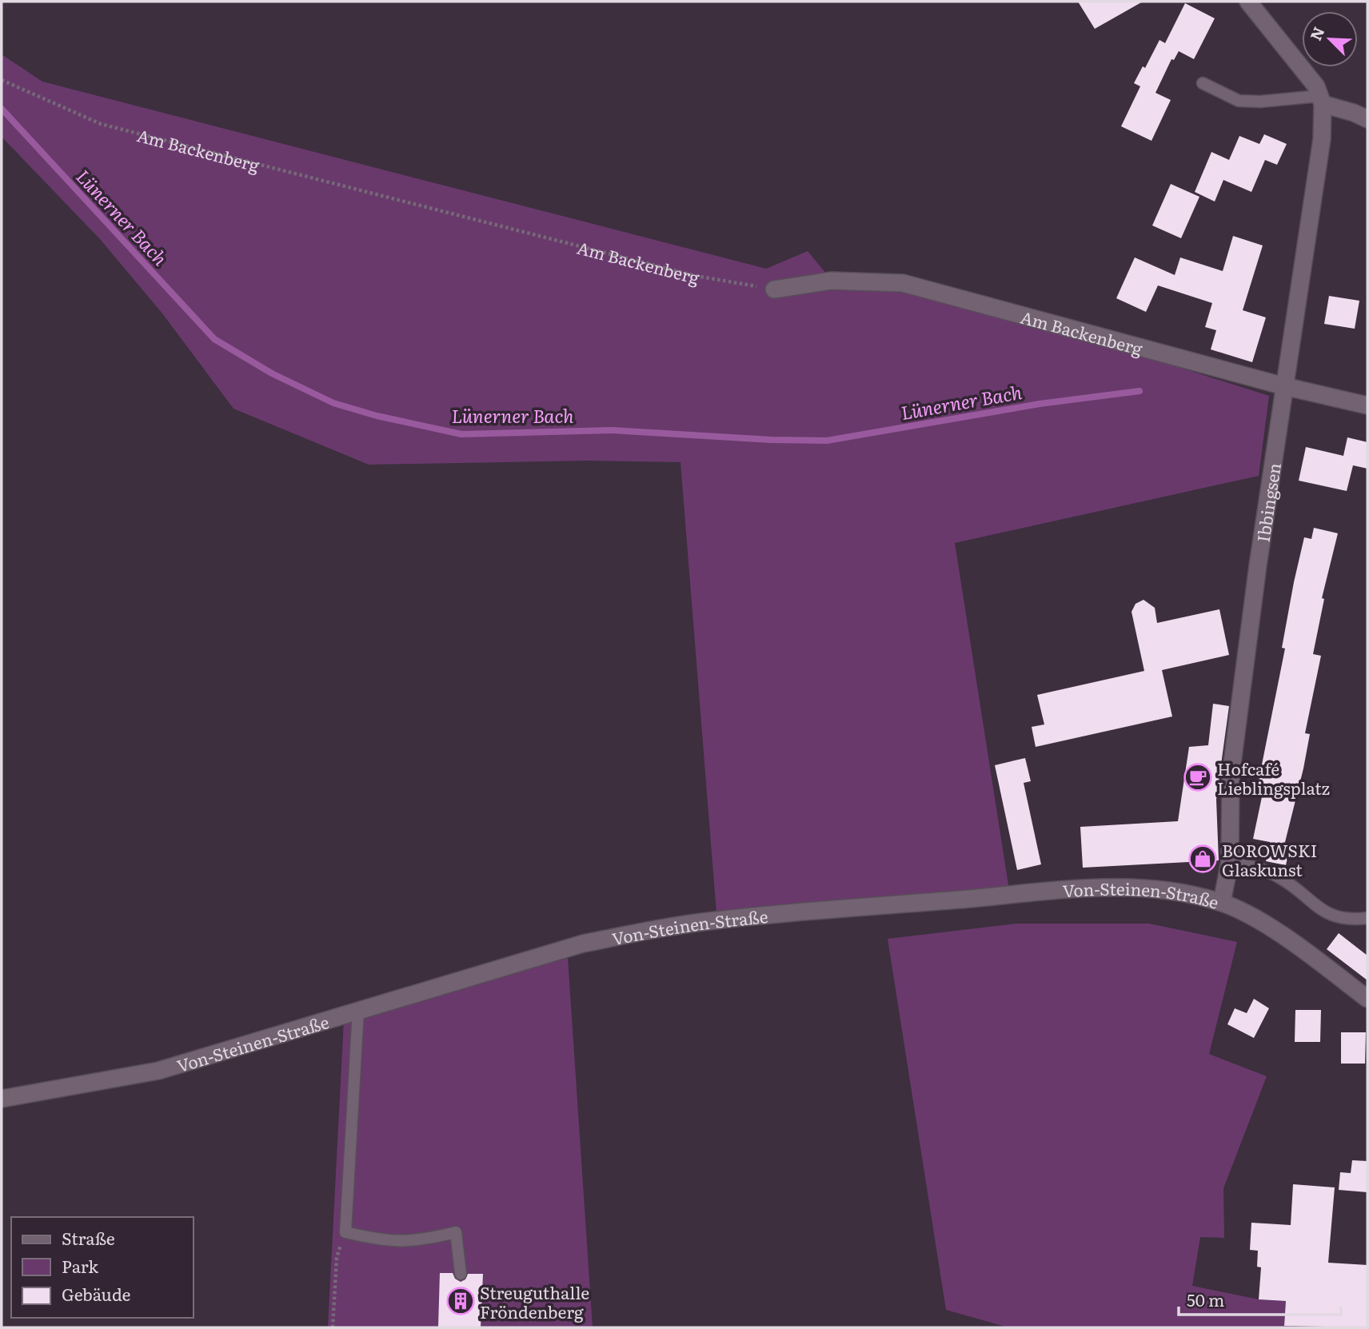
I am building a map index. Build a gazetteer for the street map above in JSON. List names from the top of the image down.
{
  "streets": {
    "street": ["Am Backenberg", "Ibbingsen", "Von-Steinen-Straße"]
  },
  "crossings": [
    ["Am Backenberg", "Ibbingsen"],
    ["Ibbingsen", "Von-Steinen-Straße"]
  ],
  "water": ["Lünerner Bach"],
  "places": {
    "cafe": ["Hofcafé Lieblingsplatz"],
    "shop": ["BOROWSKI Glaskunst"],
    "building": ["Streuguthalle Fröndenberg"]
  },
  "legend": ["Straße", "Park", "Gebäude"],
  "scale_bar": "50 m",
  "north": "top left"
}
